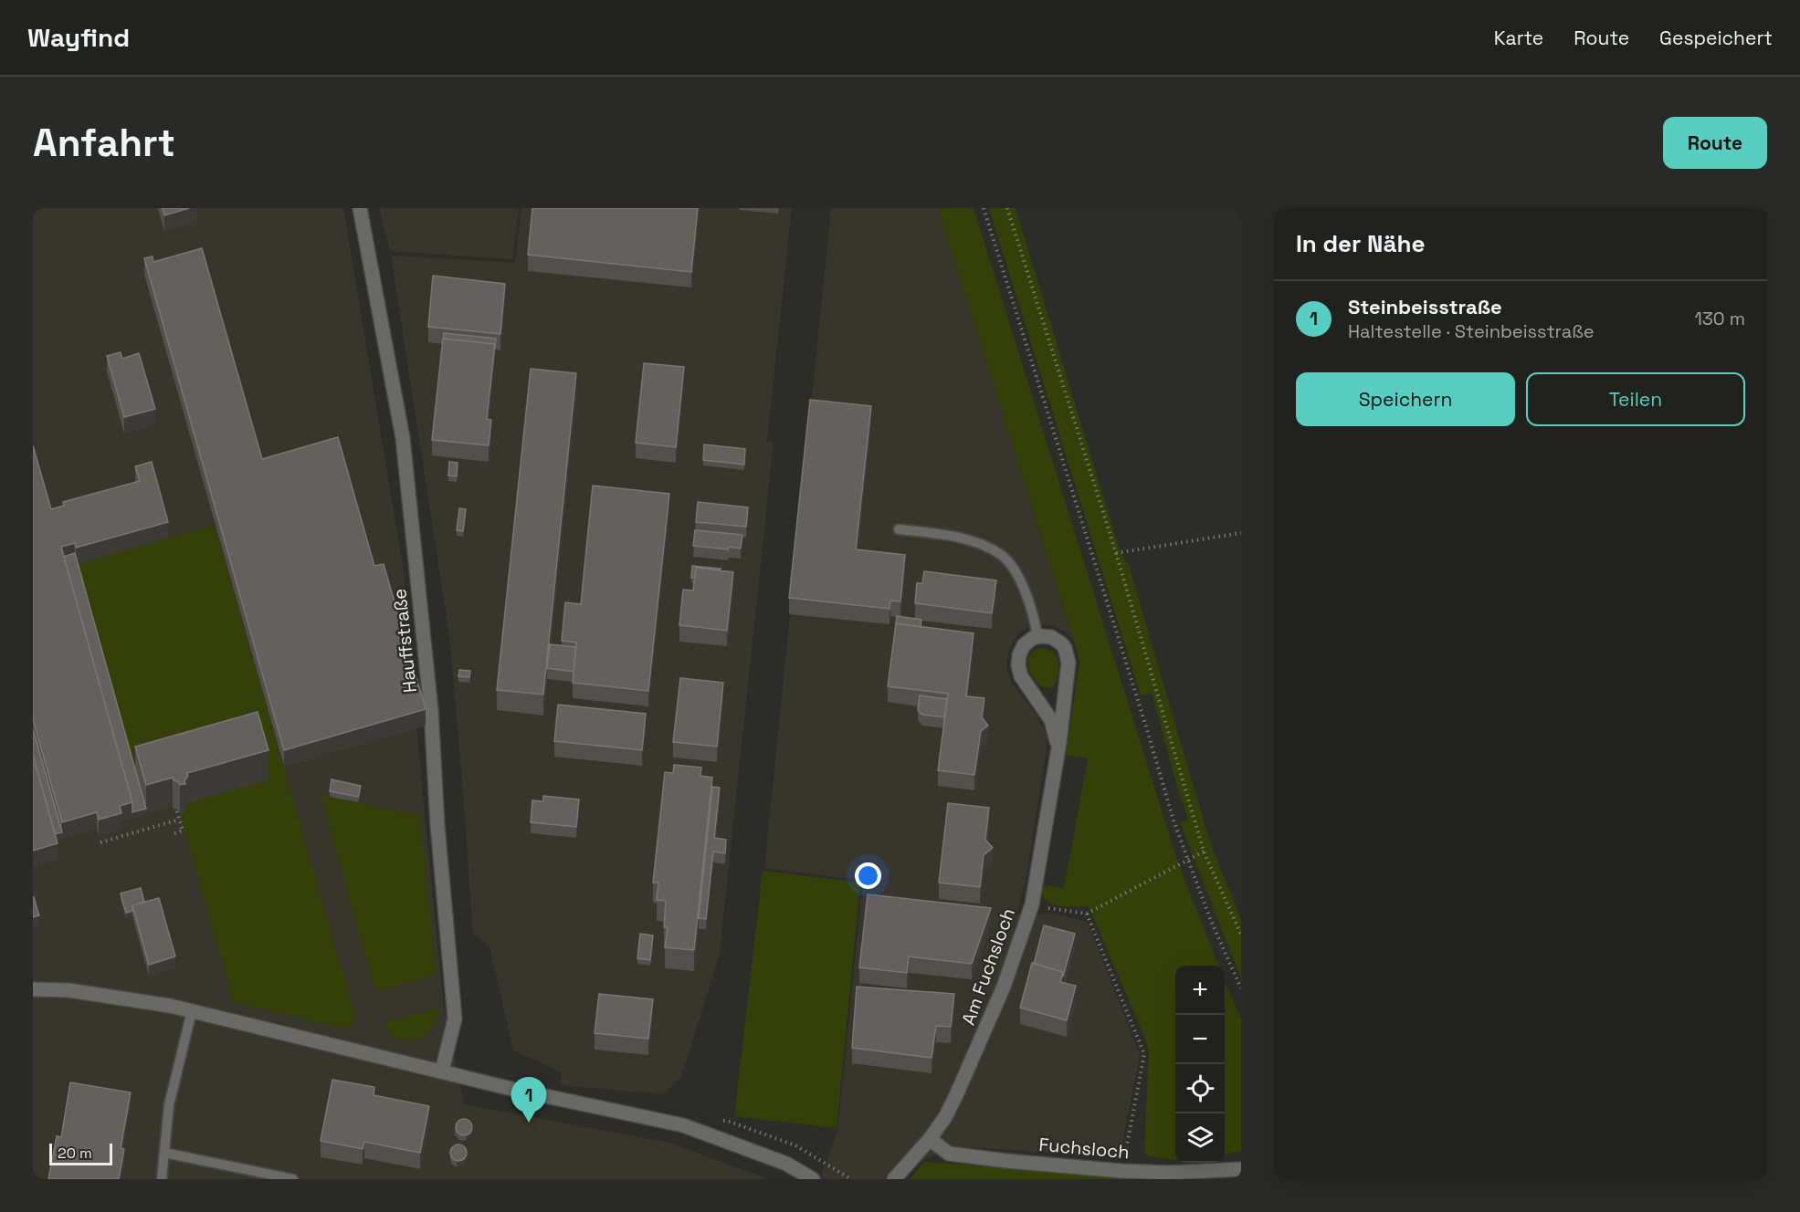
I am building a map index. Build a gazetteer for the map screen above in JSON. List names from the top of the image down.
{
  "streets": {
    "street": ["Hauffstraße", "Am Fuchsloch", "Fuchsloch"]
  },
  "crossings": [
    ["Am Fuchsloch", "Fuchsloch"]
  ],
  "scale_bar": "20 m",
  "page": {
    "header": "Wayfind",
    "nav": ["Karte", "Route", "Gespeichert"],
    "buttons": [
      "Route",
      ["Speichern", "Teilen"]
    ],
    "title": "Anfahrt",
    "heading": "In der Nähe",
    "list": [
      {
        "mark": "1",
        "name": "Steinbeisstraße",
        "note": "Haltestelle · Steinbeisstraße",
        "value": "130 m"
      }
    ],
    "map_buttons": ["+", "−"],
    "pins": "1",
    "scale": "20 m"
  }
}
